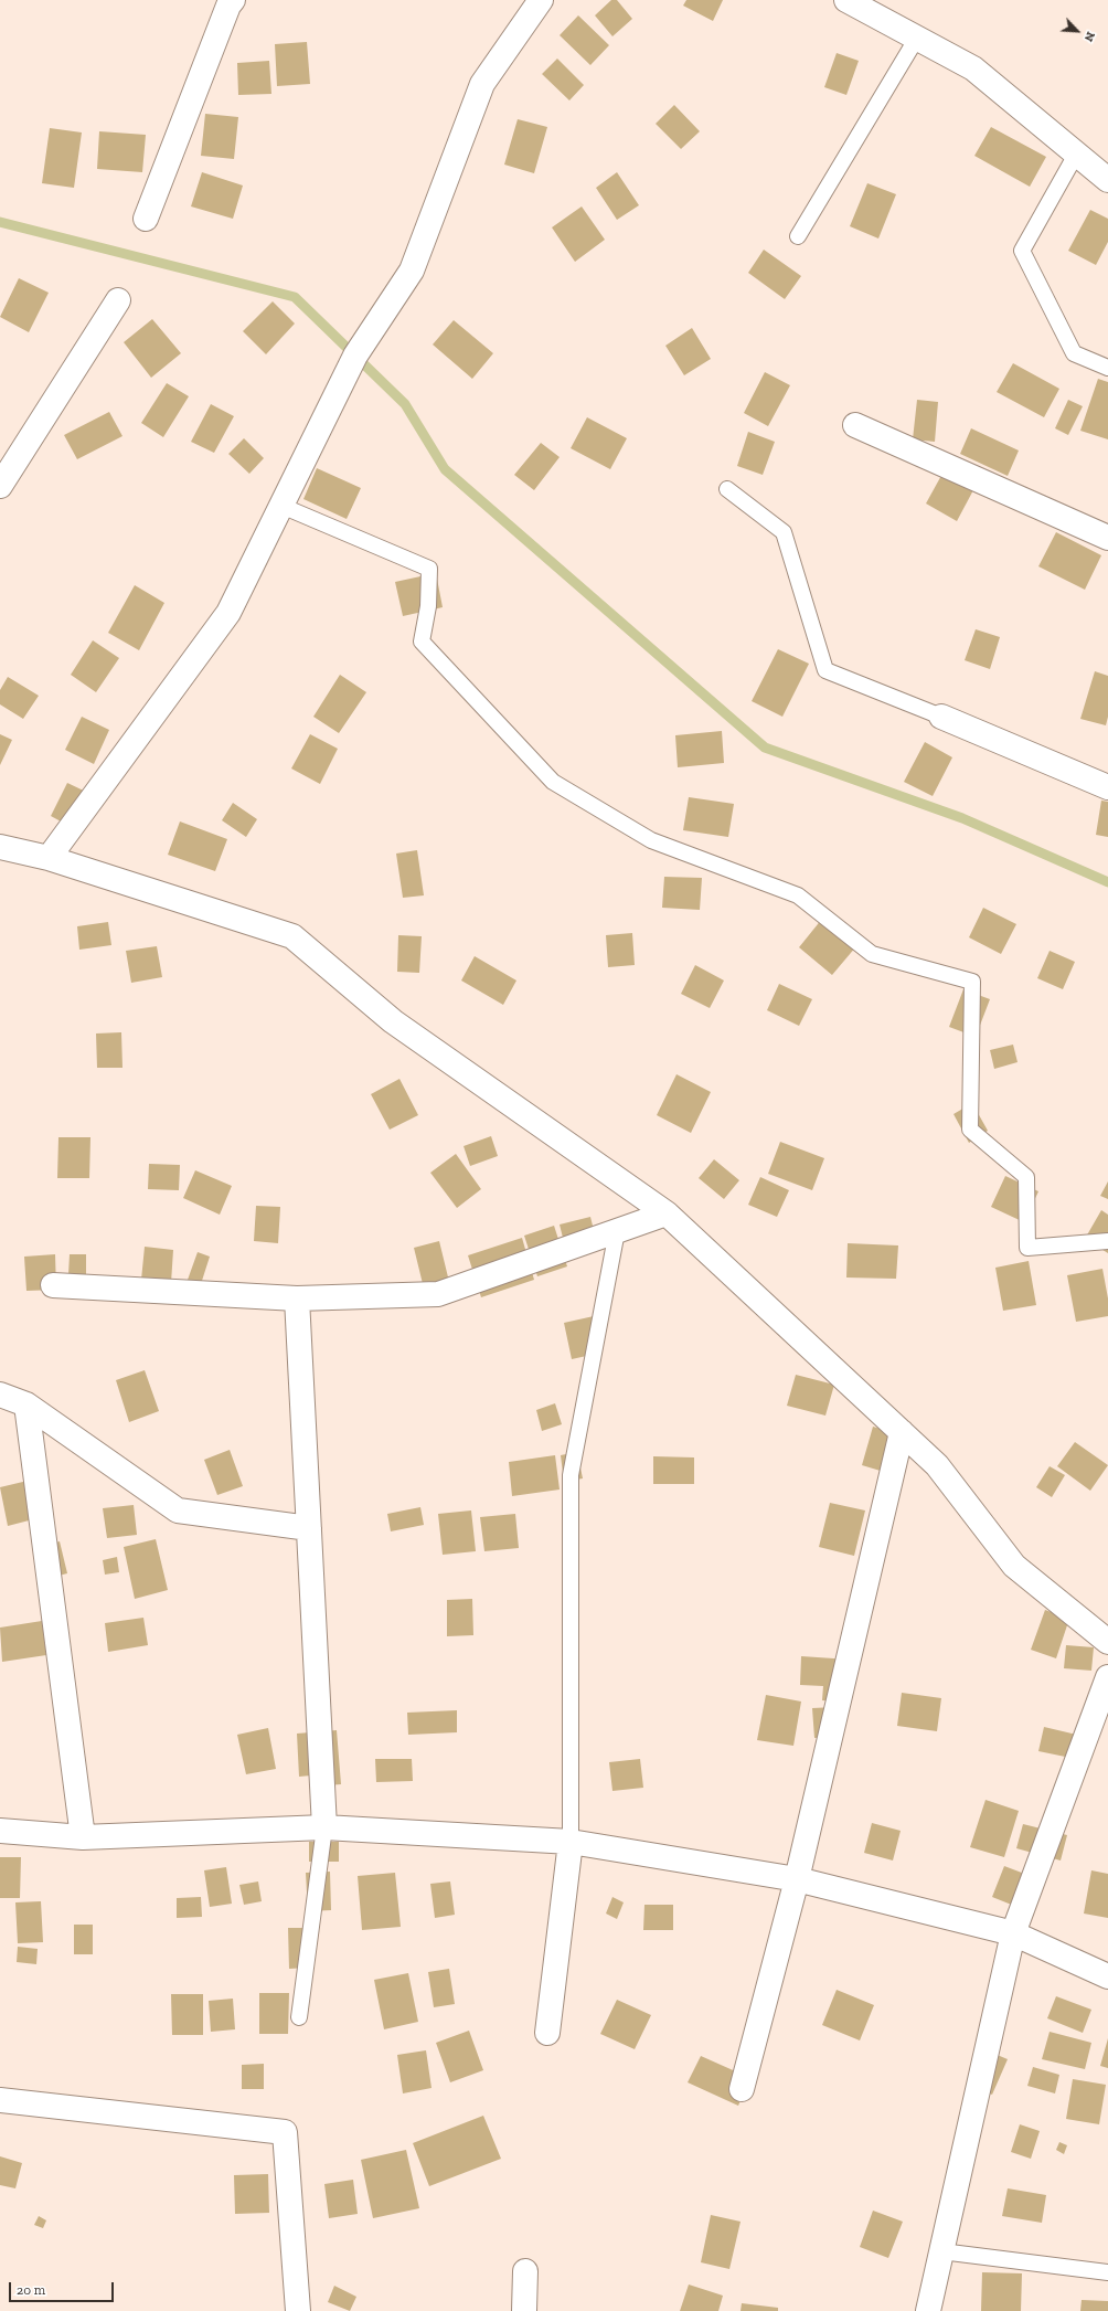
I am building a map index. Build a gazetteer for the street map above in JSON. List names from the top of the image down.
{
  "scale_bar": "20 m",
  "north": "bottom right"
}
